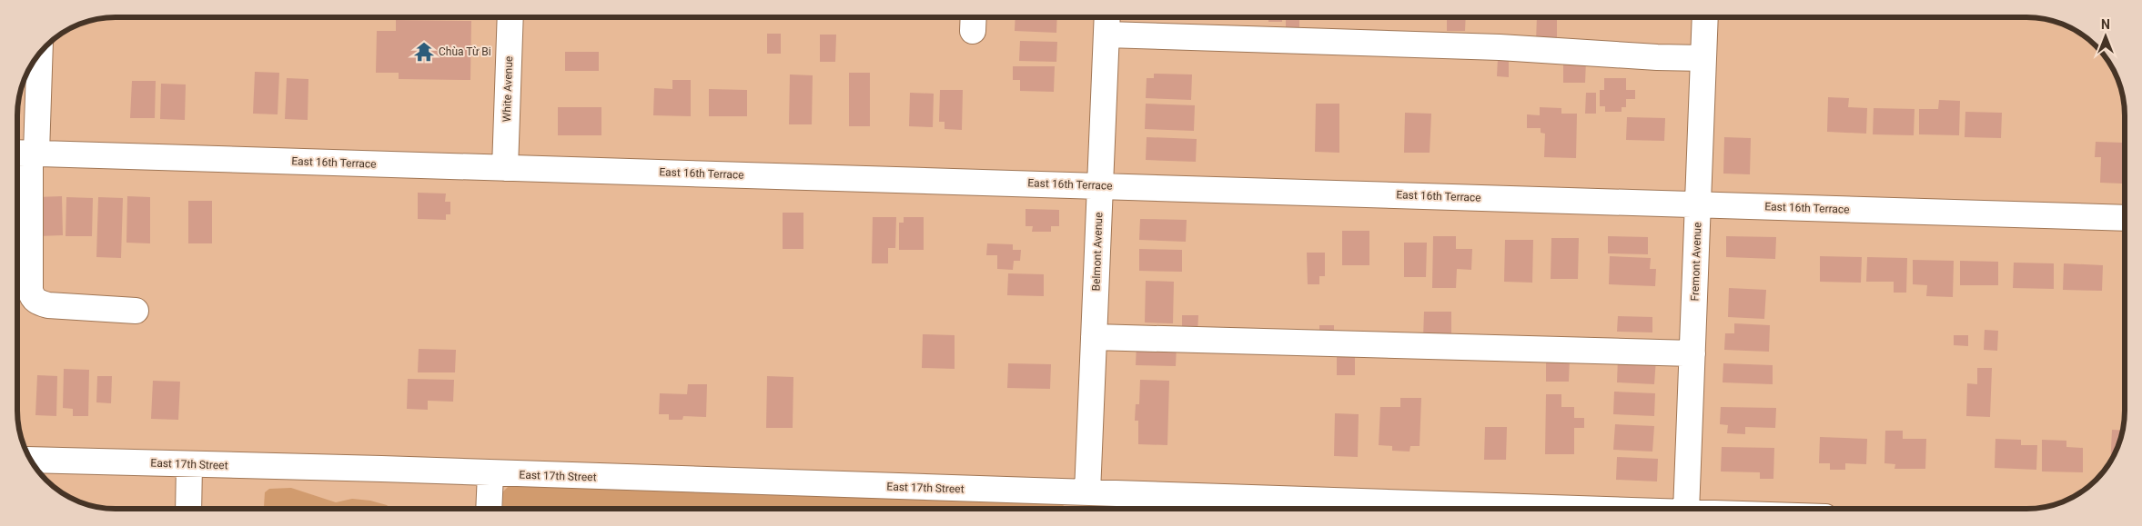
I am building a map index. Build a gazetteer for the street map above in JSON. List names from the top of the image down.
{
  "streets": {
    "street": [
      "White Avenue",
      "East 16th Terrace",
      "Belmont Avenue",
      "Fremont Avenue",
      "East 17th Street"
    ]
  },
  "crossings": [
    ["White Avenue", "East 16th Terrace"],
    ["East 16th Terrace", "Belmont Avenue"],
    ["East 16th Terrace", "Fremont Avenue"],
    ["Belmont Avenue", "East 17th Street"]
  ],
  "places": {
    "temple": ["Chùa Từ Bi"]
  },
  "north": "top"
}
